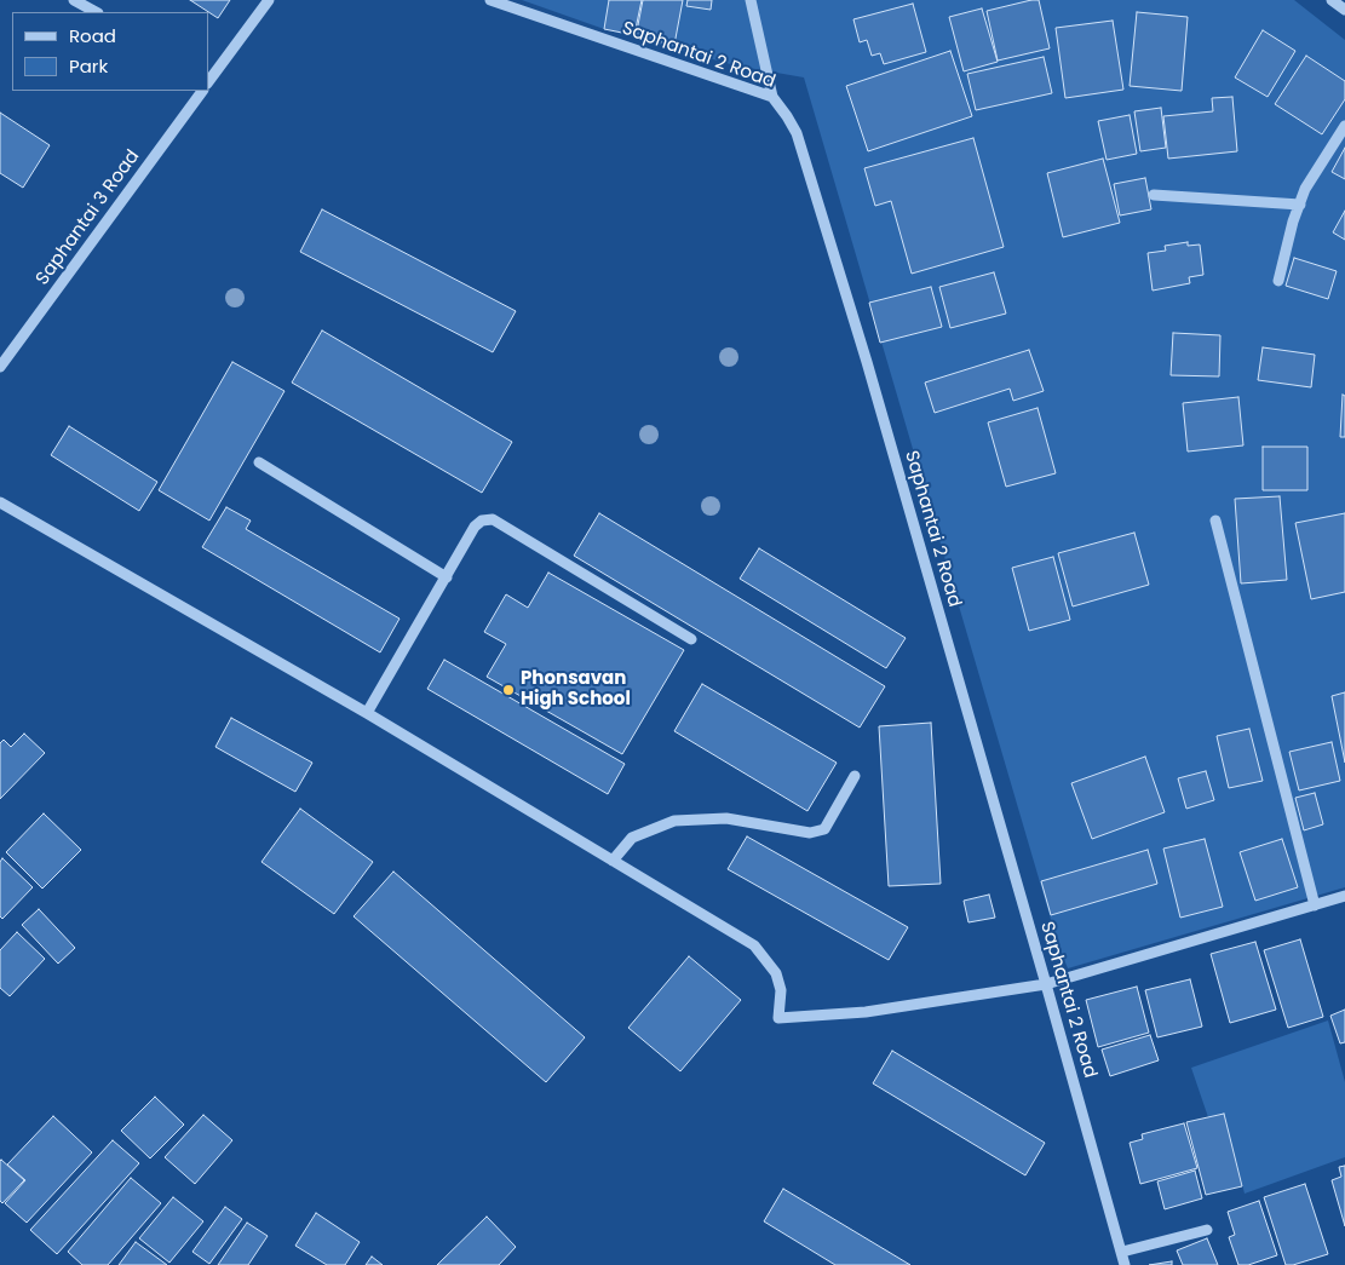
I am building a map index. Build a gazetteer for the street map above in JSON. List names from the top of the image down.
{
  "streets": {
    "street": ["Saphantai 2 Road", "Saphantai 3 Road"]
  },
  "places": ["Phonsavan High School"],
  "legend": ["Road", "Park"]
}
